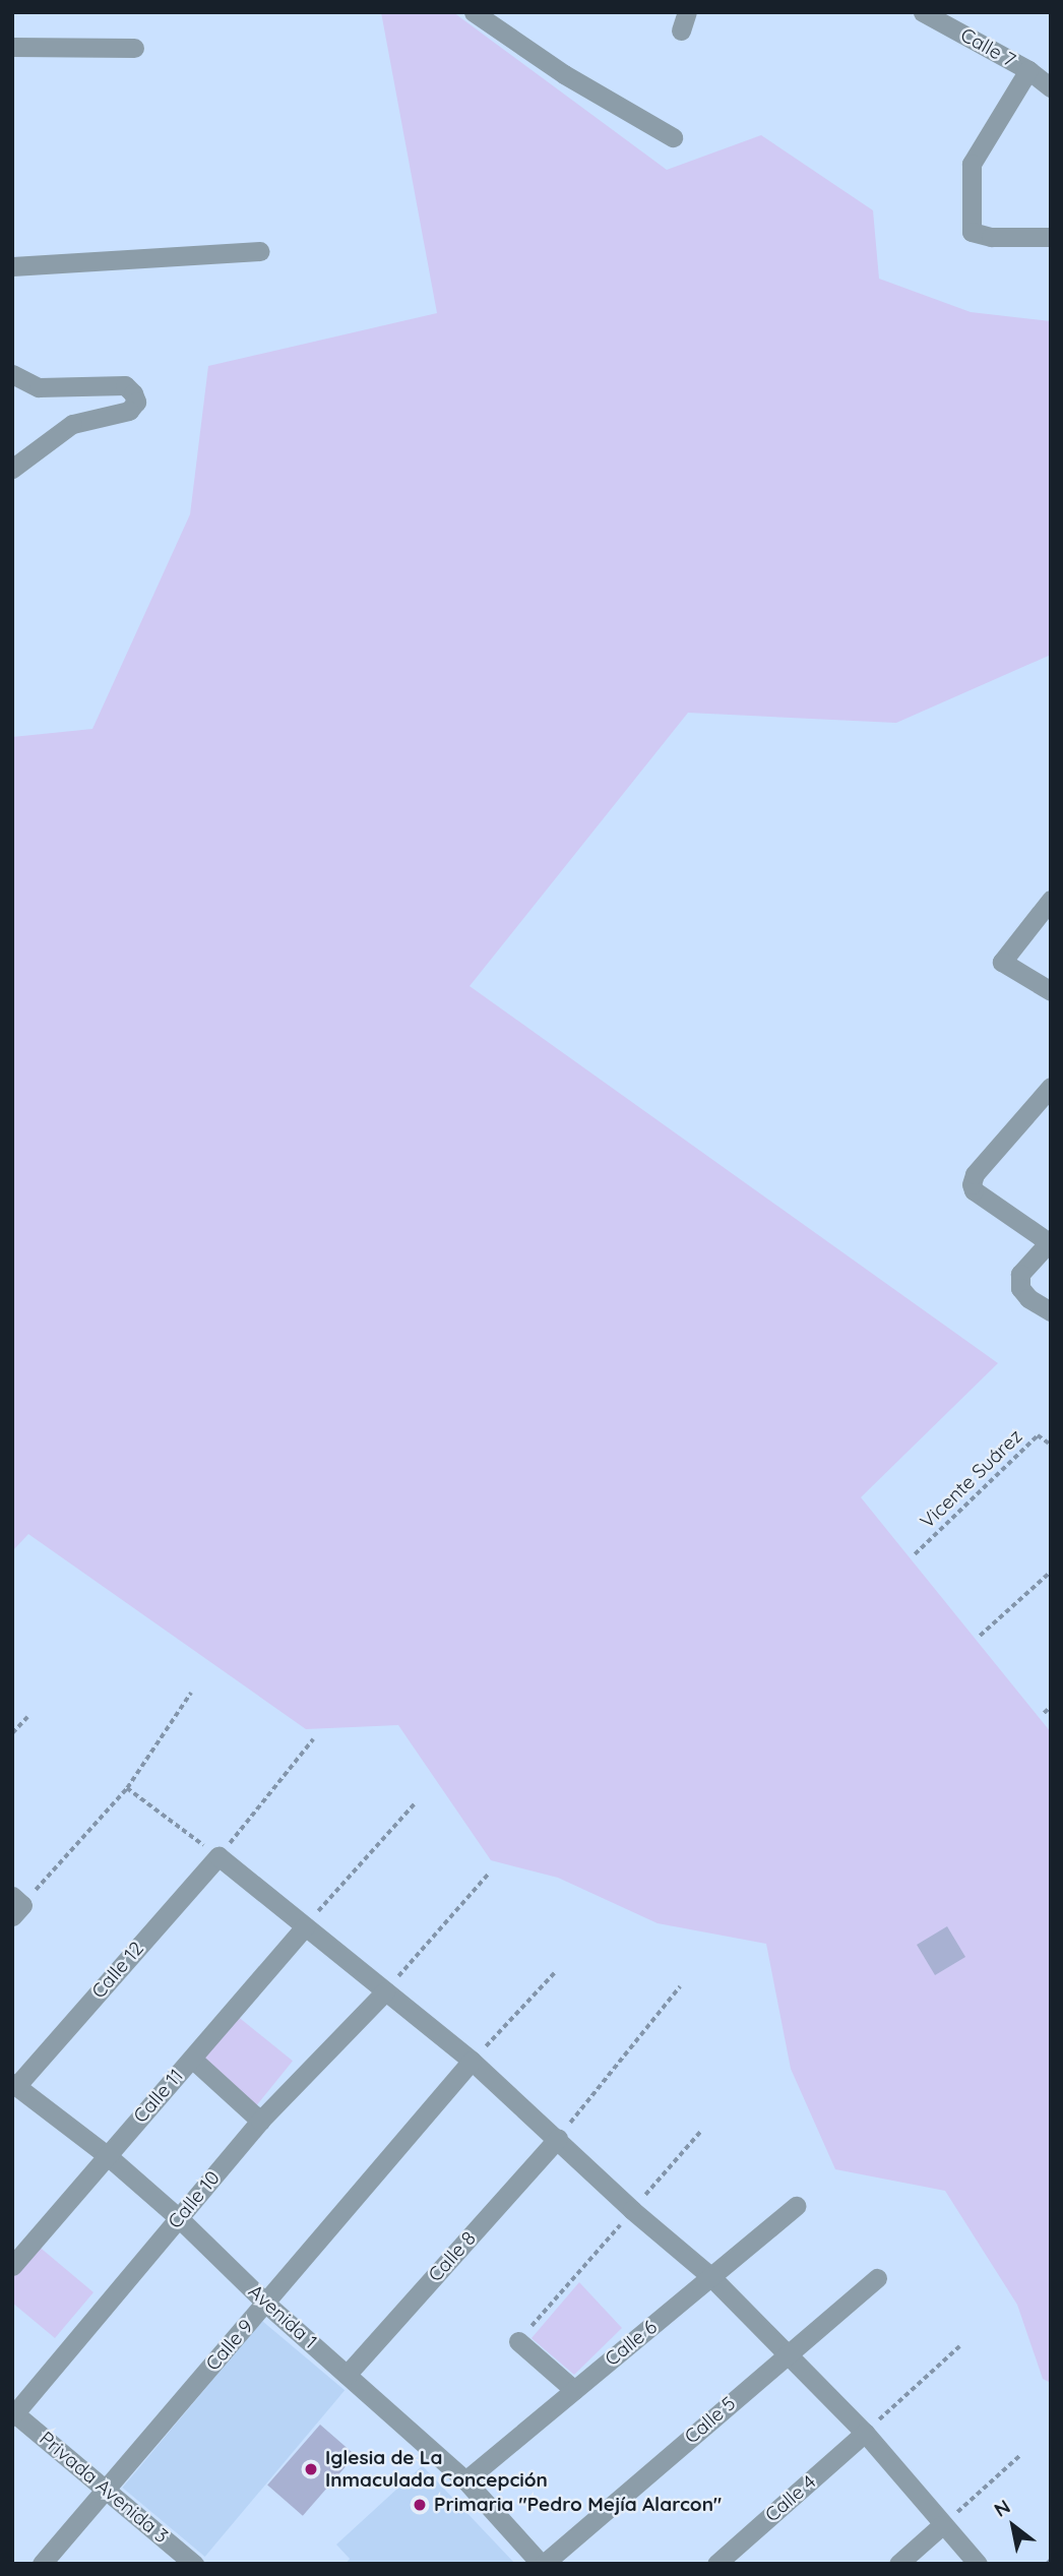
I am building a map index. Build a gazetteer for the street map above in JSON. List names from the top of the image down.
{
  "streets": {
    "street": [
      "Calle 7",
      "Calle 12",
      "Calle 11",
      "Calle 10",
      "Calle 8",
      "Avenida 1",
      "Calle 6",
      "Calle 9",
      "Calle 5",
      "Privada Avenida 3",
      "Calle 4"
    ],
    "path": ["Vicente Suárez"]
  },
  "crossings": [
    ["Calle 12", "Avenida 1"],
    ["Calle 11", "Avenida 1"],
    ["Calle 10", "Avenida 1"],
    ["Calle 10", "Privada Avenida 3"],
    ["Calle 8", "Avenida 1"],
    ["Avenida 1", "Calle 6"],
    ["Avenida 1", "Calle 9"],
    ["Avenida 1", "Calle 5"],
    ["Calle 9", "Privada Avenida 3"]
  ],
  "places": ["Iglesia de La Inmaculada Concepción", "Primaria \"Pedro Mejía Alarcon\""],
  "north": "top left"
}
